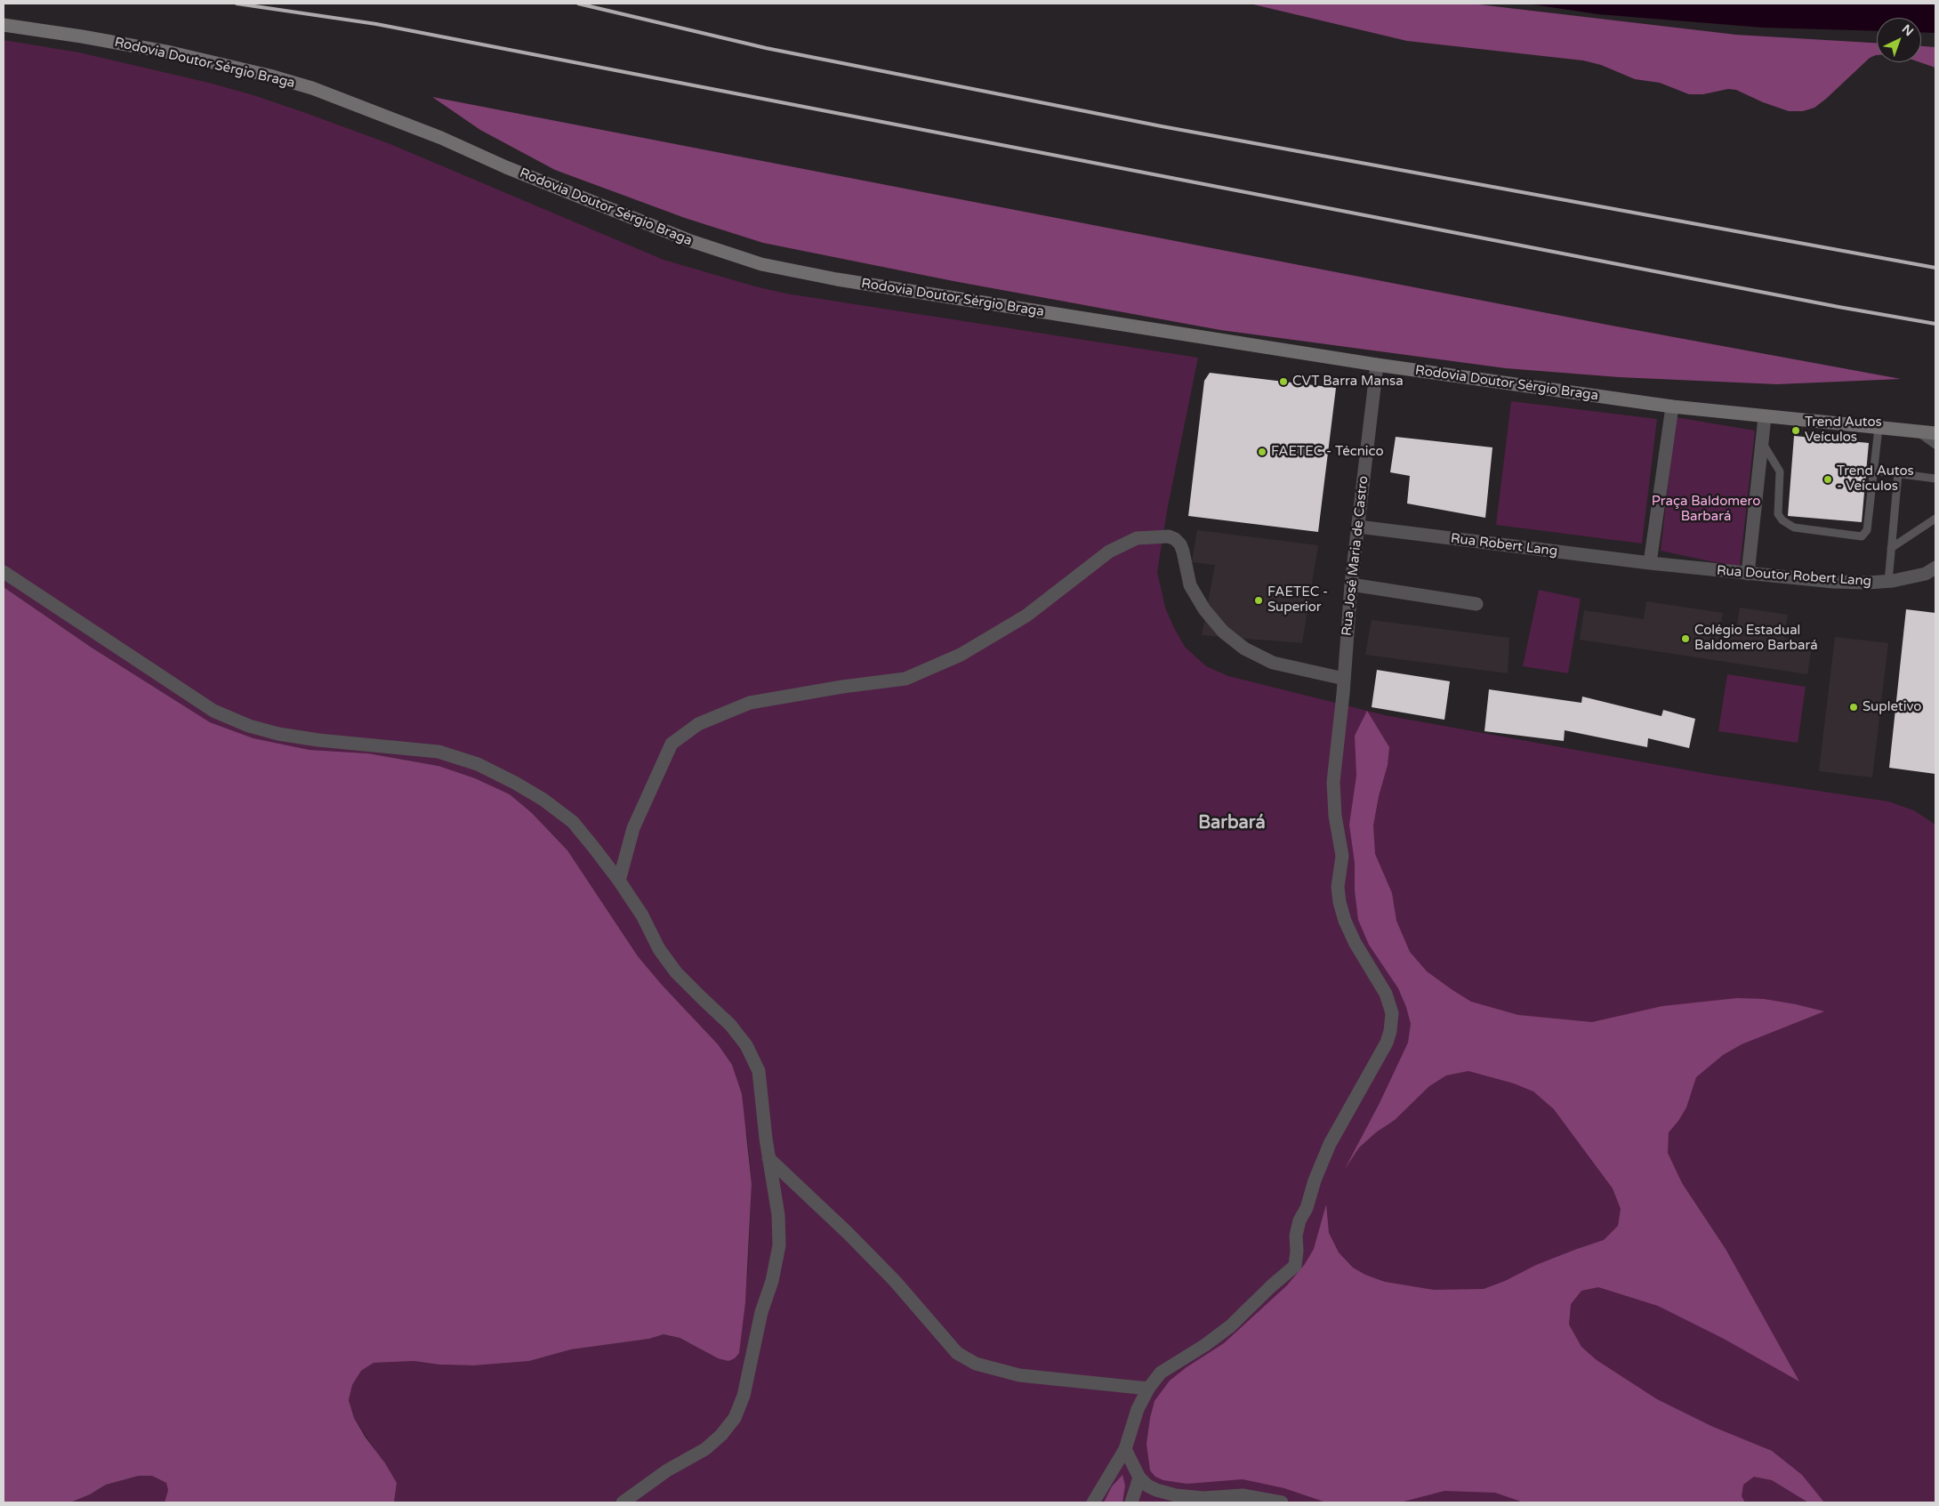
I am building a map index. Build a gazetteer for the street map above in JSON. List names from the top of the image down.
{
  "streets": {
    "main road": ["Rodovia Doutor Sérgio Braga"],
    "street": ["Rua Robert Lang", "Rua José Maria de Castro", "Rua Doutor Robert Lang"]
  },
  "crossings": [
    ["Rodovia Doutor Sérgio Braga", "Rua José Maria de Castro"],
    ["Rua Robert Lang", "Rua José Maria de Castro"],
    ["Rua Robert Lang", "Rua Doutor Robert Lang"]
  ],
  "districts": ["Barbará"],
  "parks": ["Praça Baldomero Barbará"],
  "places": [
    "CVT Barra Mansa",
    "Trend Autos Veículos",
    "FAETEC - Técnico",
    "Trend Autos - Veículos",
    "FAETEC - Superior",
    "Colégio Estadual Baldomero Barbará",
    "Supletivo"
  ],
  "north": "top right"
}
